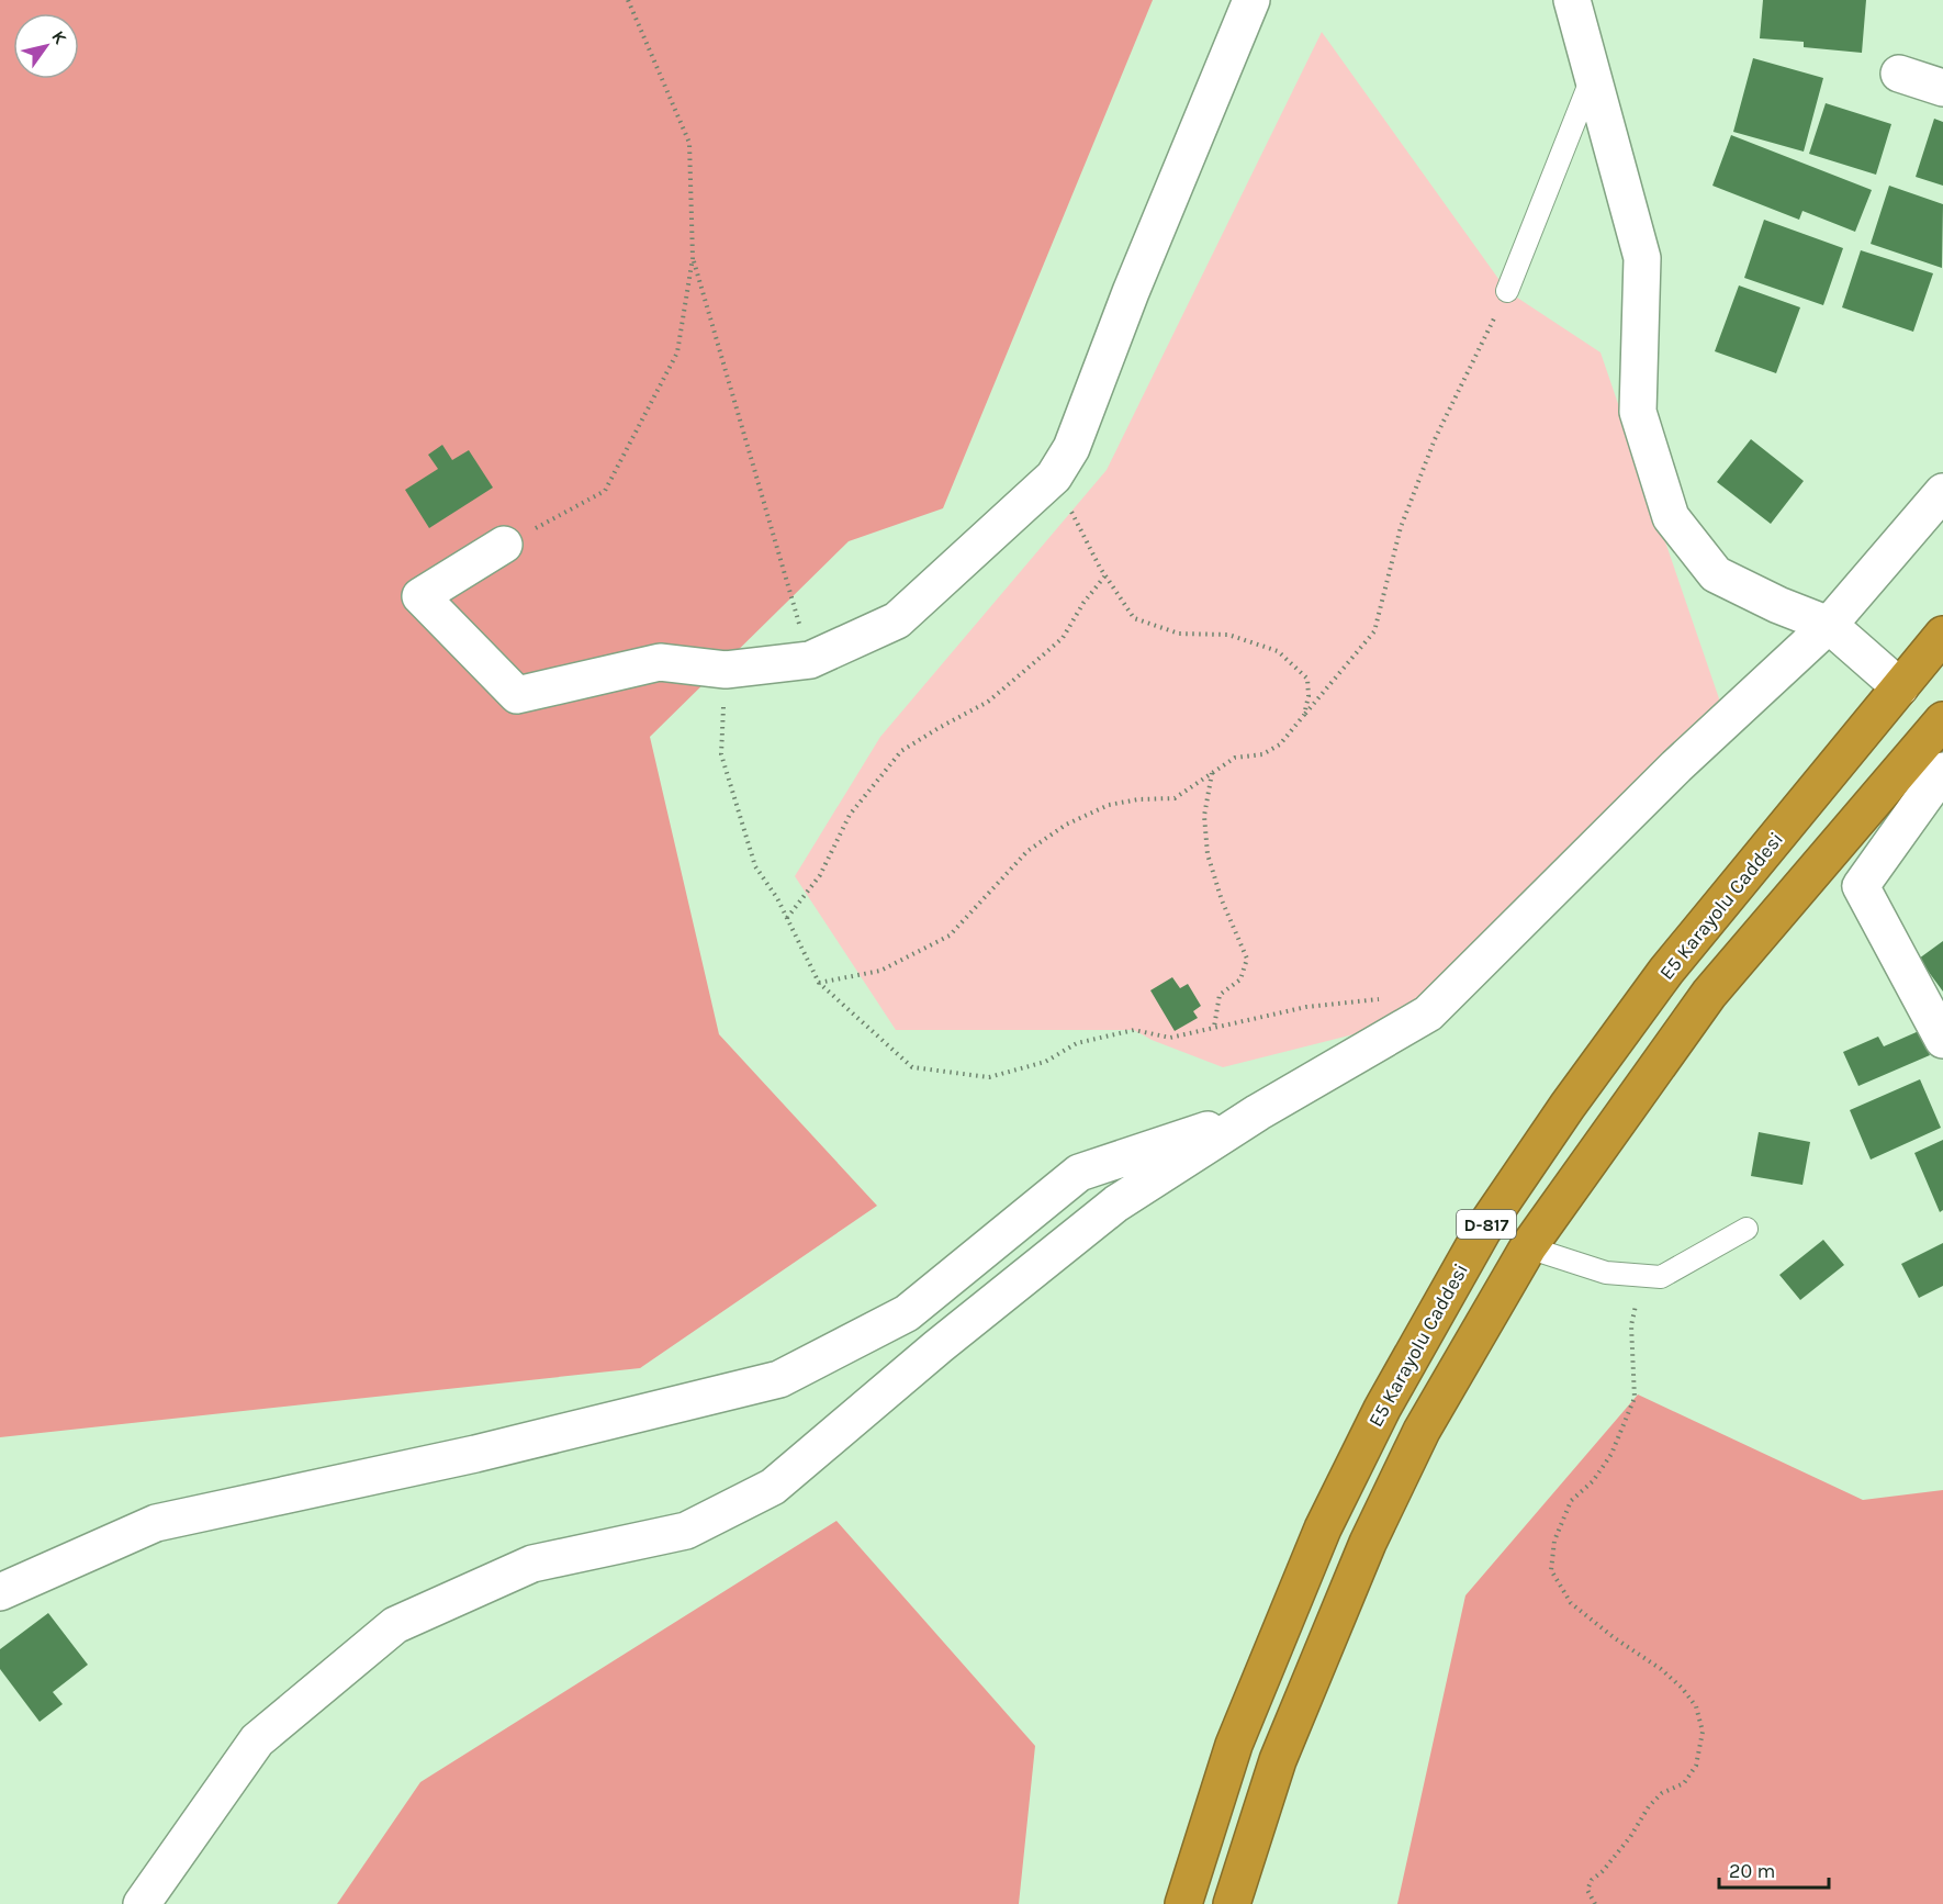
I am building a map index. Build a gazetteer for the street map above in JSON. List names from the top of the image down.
{
  "streets": {
    "highway": ["E5 Karayolu Caddesi", "D-817"]
  },
  "scale_bar": "20 m",
  "north": "top right"
}
